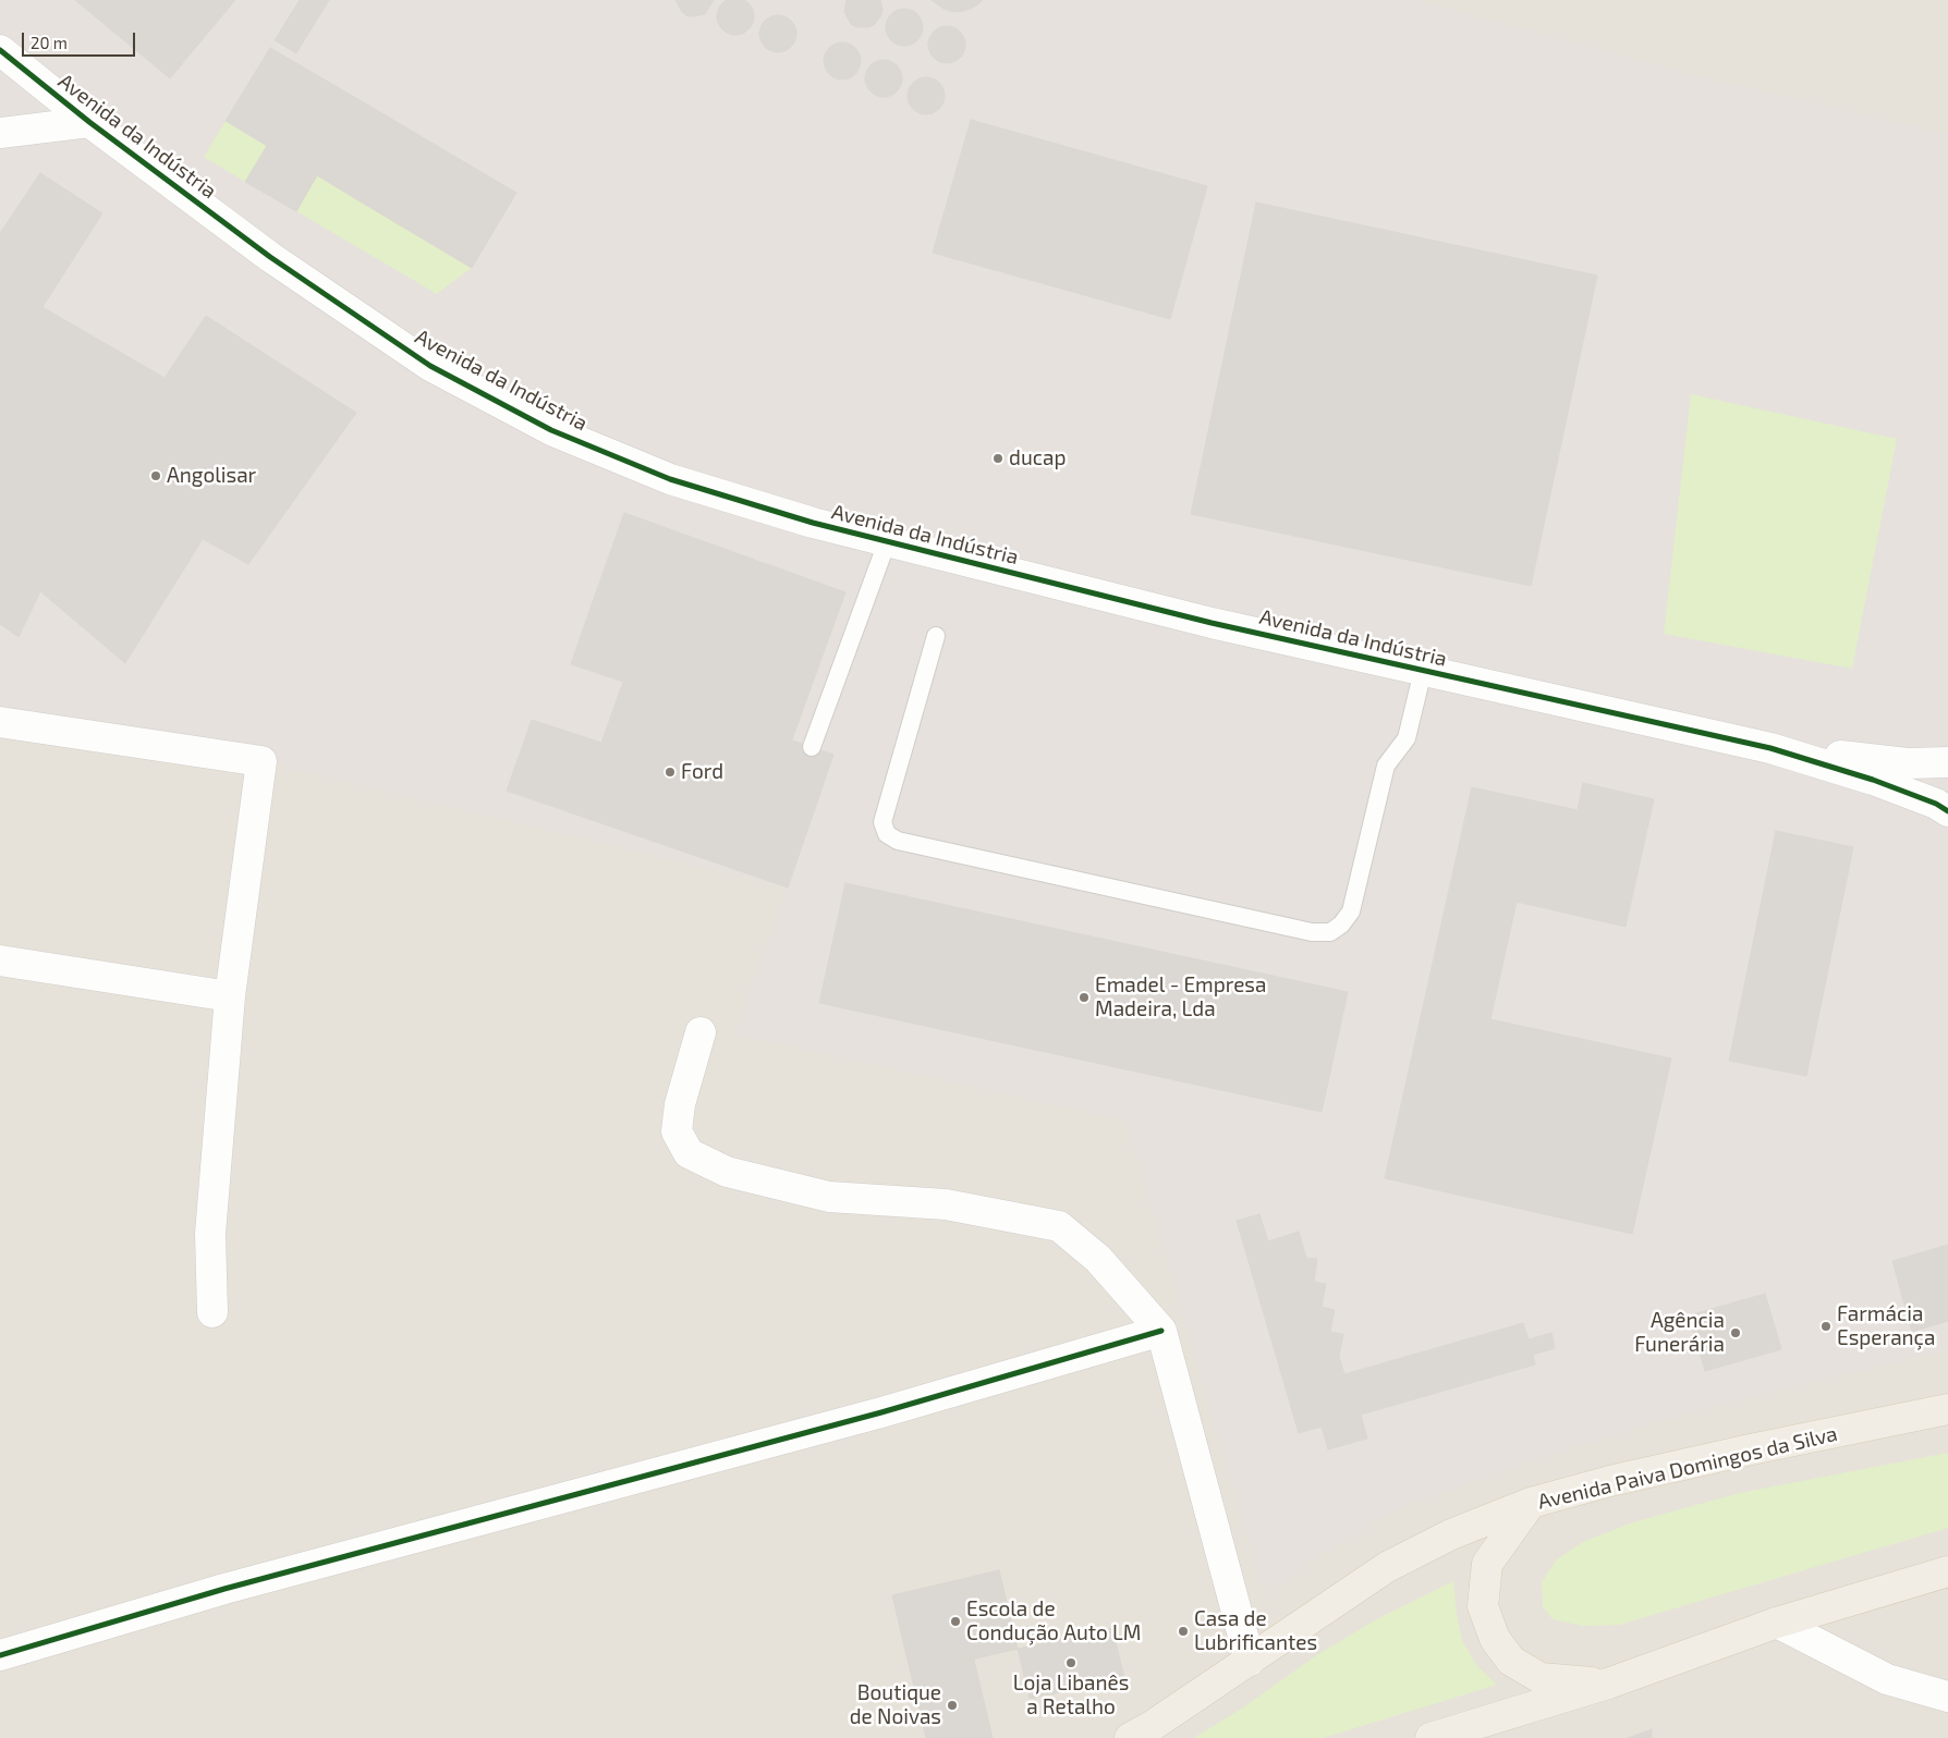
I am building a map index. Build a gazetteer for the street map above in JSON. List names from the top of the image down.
{
  "streets": {
    "main road": ["Avenida Paiva Domingos da Silva"],
    "street": ["Avenida da Indústria"]
  },
  "places": [
    "ducap",
    "Angolisar",
    "Ford",
    "Emadel - Empresa Madeira, Lda",
    "Farmácia Esperança",
    "Agência Funerária",
    "Escola de Condução Auto LM",
    "Casa de Lubrificantes",
    "Loja Libanês a Retalho",
    "Boutique de Noivas"
  ],
  "scale_bar": "20 m"
}
